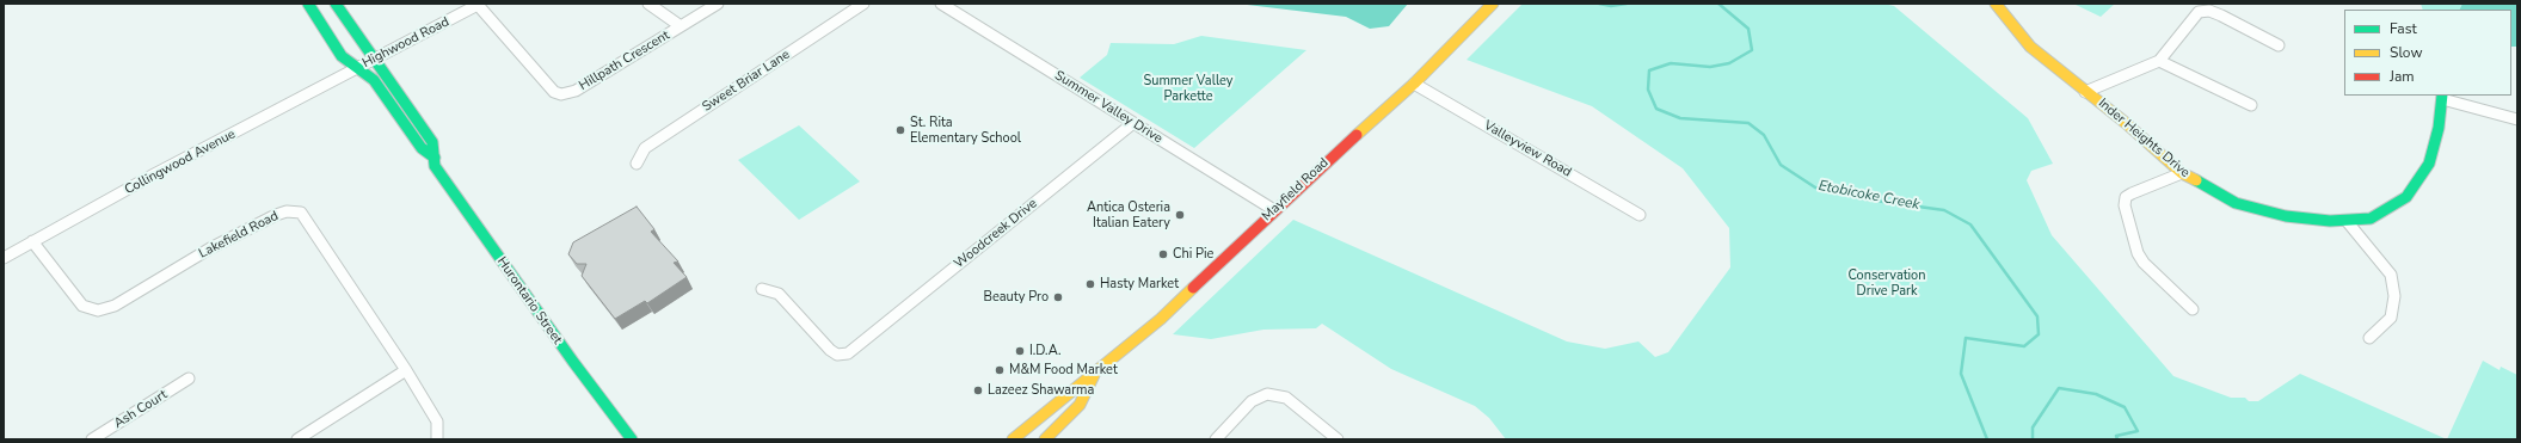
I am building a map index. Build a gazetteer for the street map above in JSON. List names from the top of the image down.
{
  "streets": {
    "main road": ["Inder Heights Drive", "Mayfield Road", "Hurontario Street"],
    "street": [
      "Highwood Road",
      "Hillpath Crescent",
      "Sweet Briar Lane",
      "Summer Valley Drive",
      "Valleyview Road",
      "Collingwood Avenue",
      "Woodcreek Drive",
      "Lakefield Road",
      "Ash Court"
    ]
  },
  "crossings": [
    ["Highwood Road", "Hillpath Crescent"],
    ["Highwood Road", "Collingwood Avenue"],
    ["Highwood Road", "Hurontario Street"],
    ["Summer Valley Drive", "Mayfield Road"],
    ["Summer Valley Drive", "Woodcreek Drive"],
    ["Valleyview Road", "Mayfield Road"],
    ["Collingwood Avenue", "Lakefield Road"],
    ["Collingwood Avenue", "Hurontario Street"]
  ],
  "water": ["Etobicoke Creek"],
  "parks": ["Summer Valley Parkette", "Conservation Drive Park"],
  "places": [
    "St. Rita Elementary School",
    "Antica Osteria Italian Eatery",
    "Chi Pie",
    "Hasty Market",
    "Beauty Pro",
    "I.D.A.",
    "M&M Food Market",
    "Lazeez Shawarma"
  ],
  "legend": ["Fast", "Slow", "Jam"]
}
